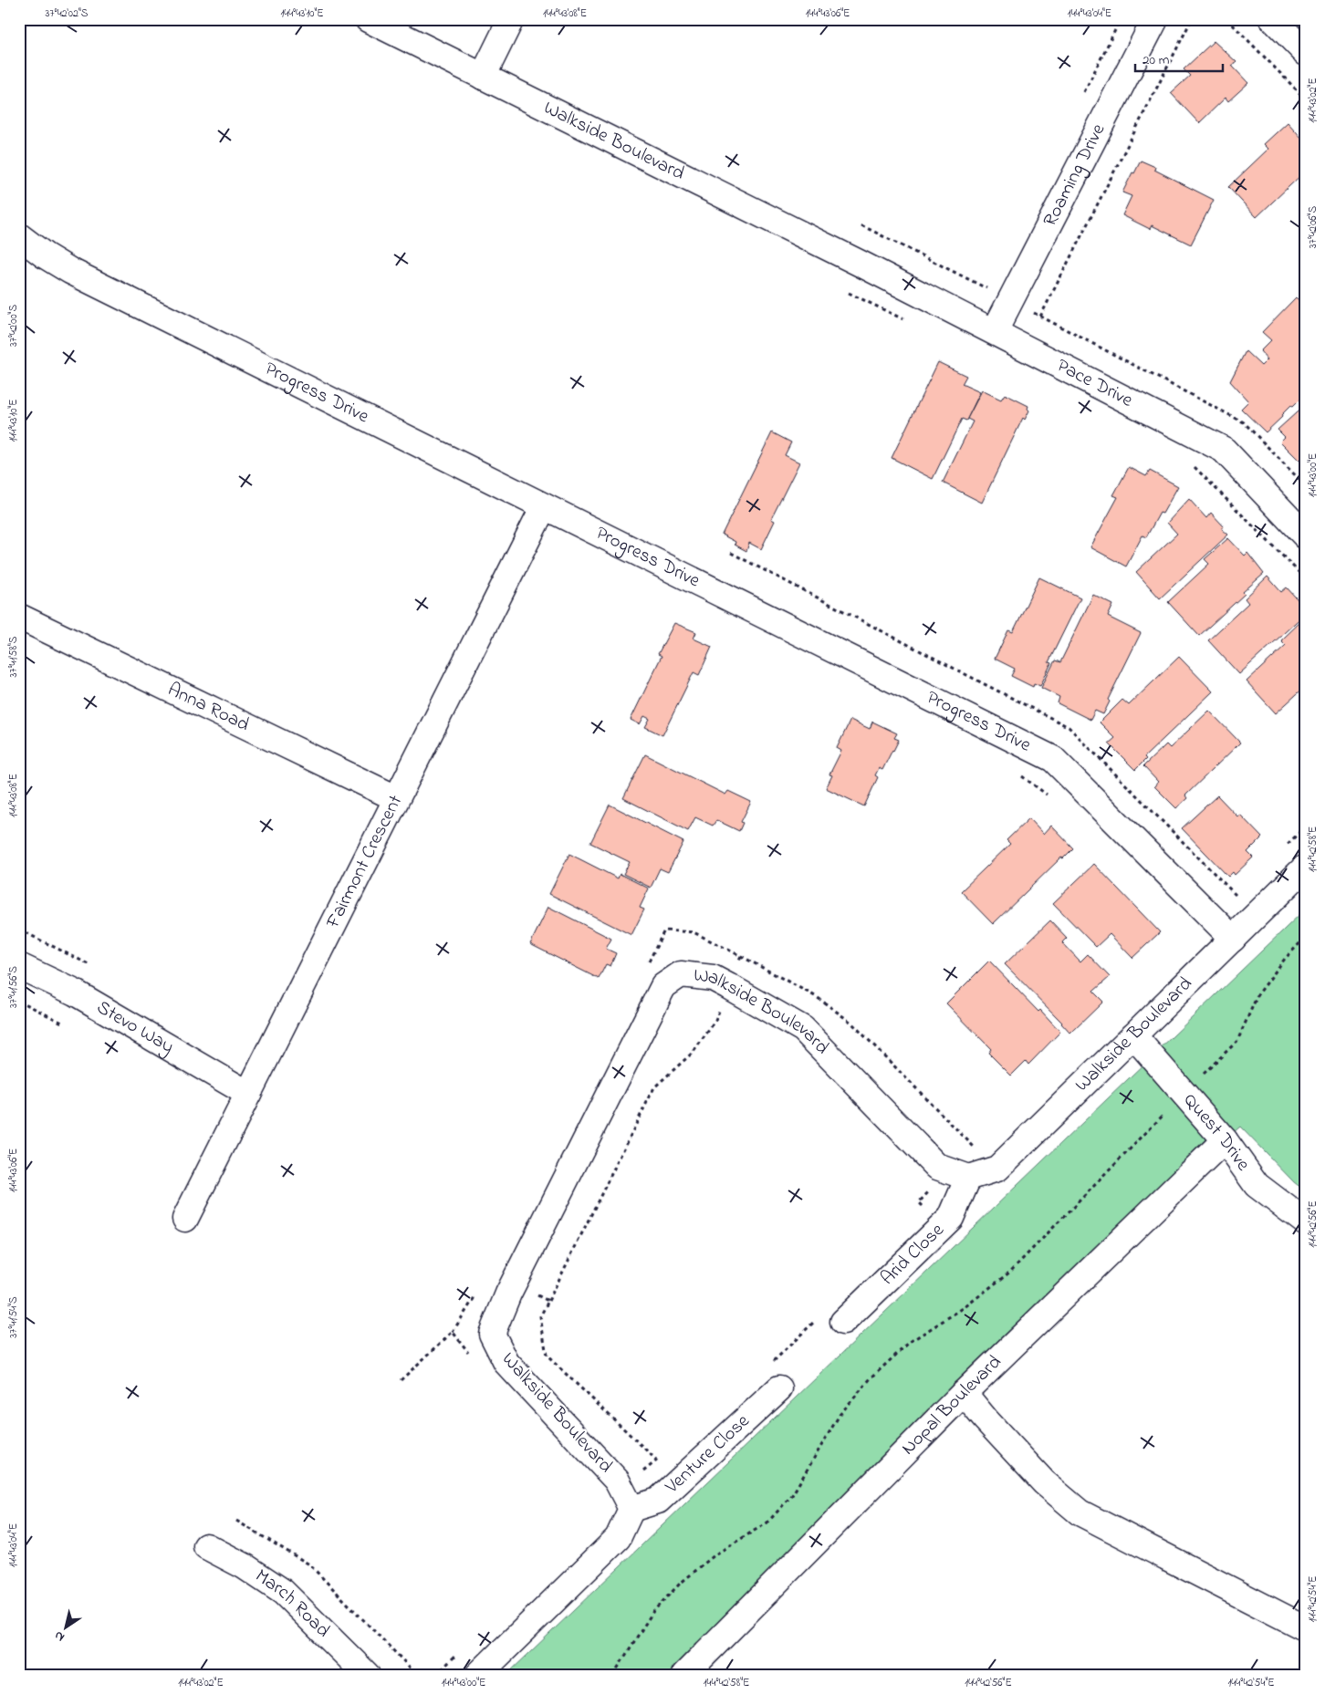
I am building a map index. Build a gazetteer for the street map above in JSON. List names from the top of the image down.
{
  "streets": {
    "street": [
      "Walkside Boulevard",
      "Roaming Drive",
      "Pace Drive",
      "Progress Drive",
      "Anna Road",
      "Fairmont Crescent",
      "Stevo Way",
      "Quest Drive",
      "Arid Close",
      "Nopal Boulevard",
      "Venture Close",
      "March Road"
    ]
  },
  "crossings": [
    ["Walkside Boulevard", "Pace Drive"],
    ["Walkside Boulevard", "Progress Drive"],
    ["Walkside Boulevard", "Quest Drive"],
    ["Walkside Boulevard", "Arid Close"],
    ["Walkside Boulevard", "Venture Close"],
    ["Roaming Drive", "Pace Drive"],
    ["Progress Drive", "Fairmont Crescent"],
    ["Anna Road", "Fairmont Crescent"],
    ["Fairmont Crescent", "Stevo Way"],
    ["Quest Drive", "Nopal Boulevard"]
  ],
  "scale_bar": "20 m",
  "north": "bottom left",
  "coordinates": [
    "37°42'02\"S",
    "144°43'10\"E",
    "144°43'08\"E",
    "144°43'06\"E",
    "144°43'04\"E",
    "144°43'02\"E",
    "37°42'06\"S",
    "37°42'00\"S",
    "144°43'00\"E",
    "37°41'58\"S",
    "144°42'58\"E",
    "37°41'56\"S",
    "144°42'56\"E",
    "37°41'54\"S",
    "144°42'54\"E"
  ]
}
